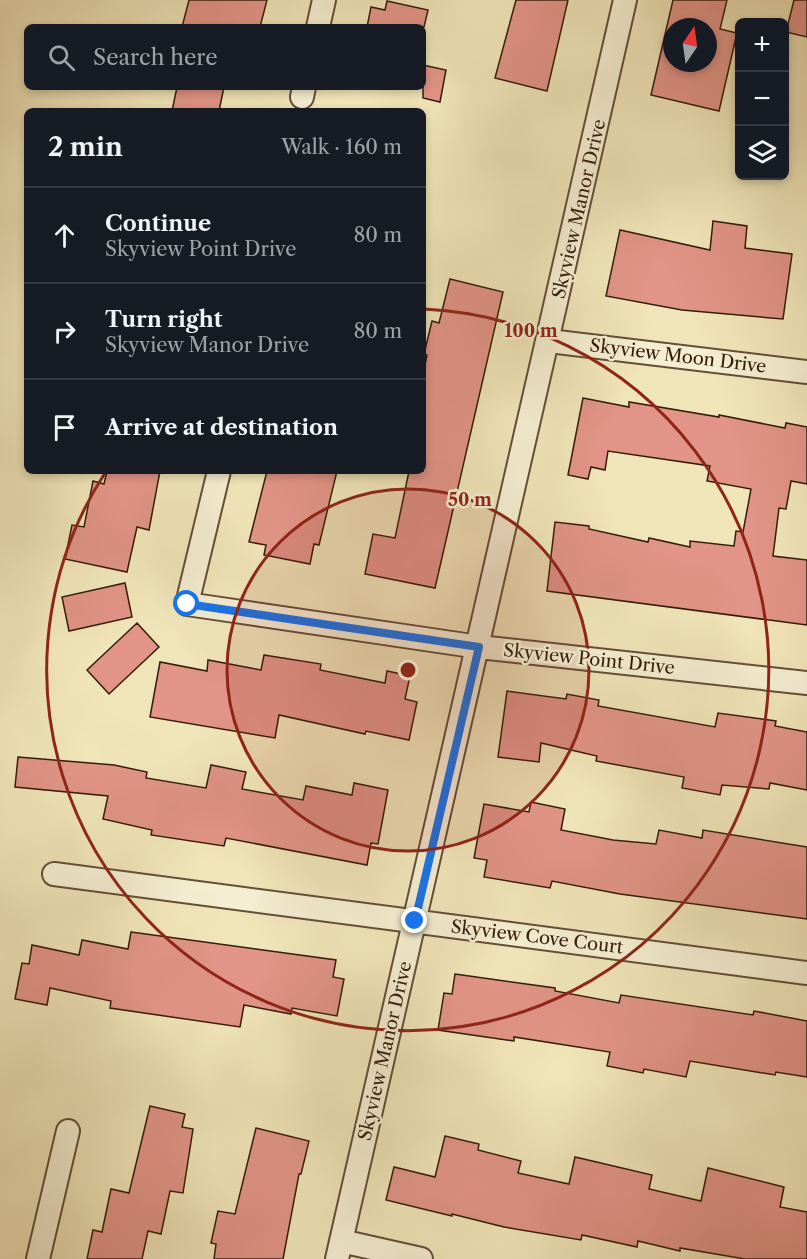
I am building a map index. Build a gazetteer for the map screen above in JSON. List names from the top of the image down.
{
  "streets": {
    "street": [
      "Skyview Manor Drive",
      "Skyview Moon Drive",
      "Skyview Point Drive",
      "Skyview Cove Court"
    ]
  },
  "crossings": [
    ["Skyview Manor Drive", "Skyview Moon Drive"],
    ["Skyview Manor Drive", "Skyview Point Drive"],
    ["Skyview Manor Drive", "Skyview Cove Court"]
  ],
  "north": "top",
  "page": {
    "map_buttons": ["+", "−"],
    "search": "Search here",
    "heading": ["2 min", "Walk · 160 m"],
    "list": [
      ["Continue", "Skyview Point Drive", "80 m"],
      ["Turn right", "Skyview Manor Drive", "80 m"],
      "Arrive at destination"
    ]
  },
  "rings": ["100 m", "50 m"]
}
